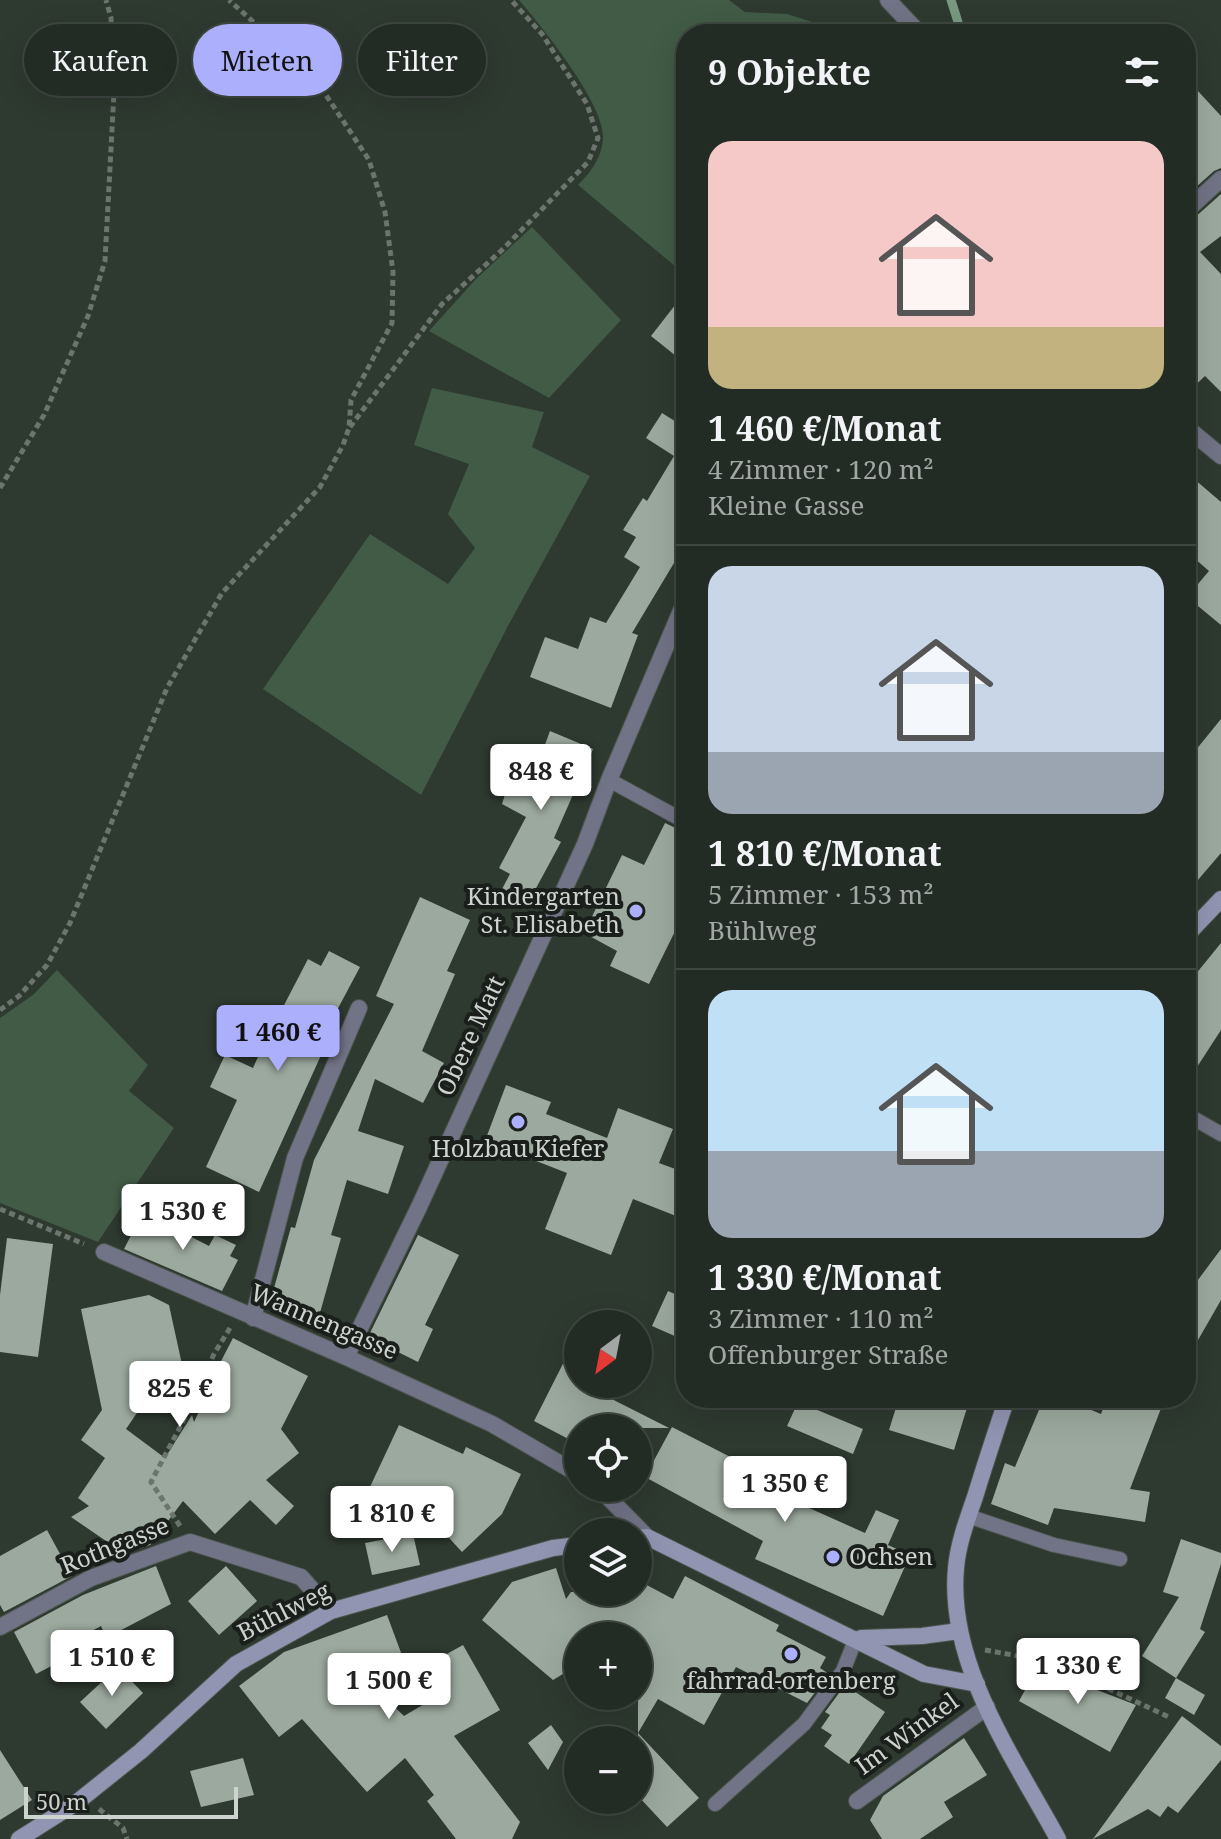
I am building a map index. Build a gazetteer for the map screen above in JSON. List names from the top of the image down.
{
  "streets": {
    "street": [
      "Obere Matt",
      "Wannengasse",
      "Rothgasse",
      "Bühlweg",
      "Im Winkel"
    ]
  },
  "crossings": [
    ["Obere Matt", "Wannengasse"],
    ["Rothgasse", "Bühlweg"]
  ],
  "places": [
    "Kindergarten St. Elisabeth",
    "Holzbau Kiefer",
    "Ochsen",
    "fahrrad-ortenberg"
  ],
  "scale_bar": "50 m",
  "north": "bottom left",
  "page": {
    "chip": ["Kaufen", "Mieten", "Filter"],
    "heading": "9 Objekte",
    "list": [
      {
        "name": "1 460 €/Monat",
        "note": "4 Zimmer · 120 m² · Kleine Gasse"
      },
      {
        "name": "1 810 €/Monat",
        "note": "5 Zimmer · 153 m² · Bühlweg"
      },
      {
        "name": "1 330 €/Monat",
        "note": "3 Zimmer · 110 m² · Offenburger Straße"
      }
    ],
    "price": [
      "848 €",
      "1 460 €",
      "1 530 €",
      "825 €",
      "1 350 €",
      "1 810 €",
      "1 510 €",
      "1 330 €",
      "1 500 €"
    ],
    "map_buttons": ["+", "−"],
    "scale": "50 m"
  }
}
